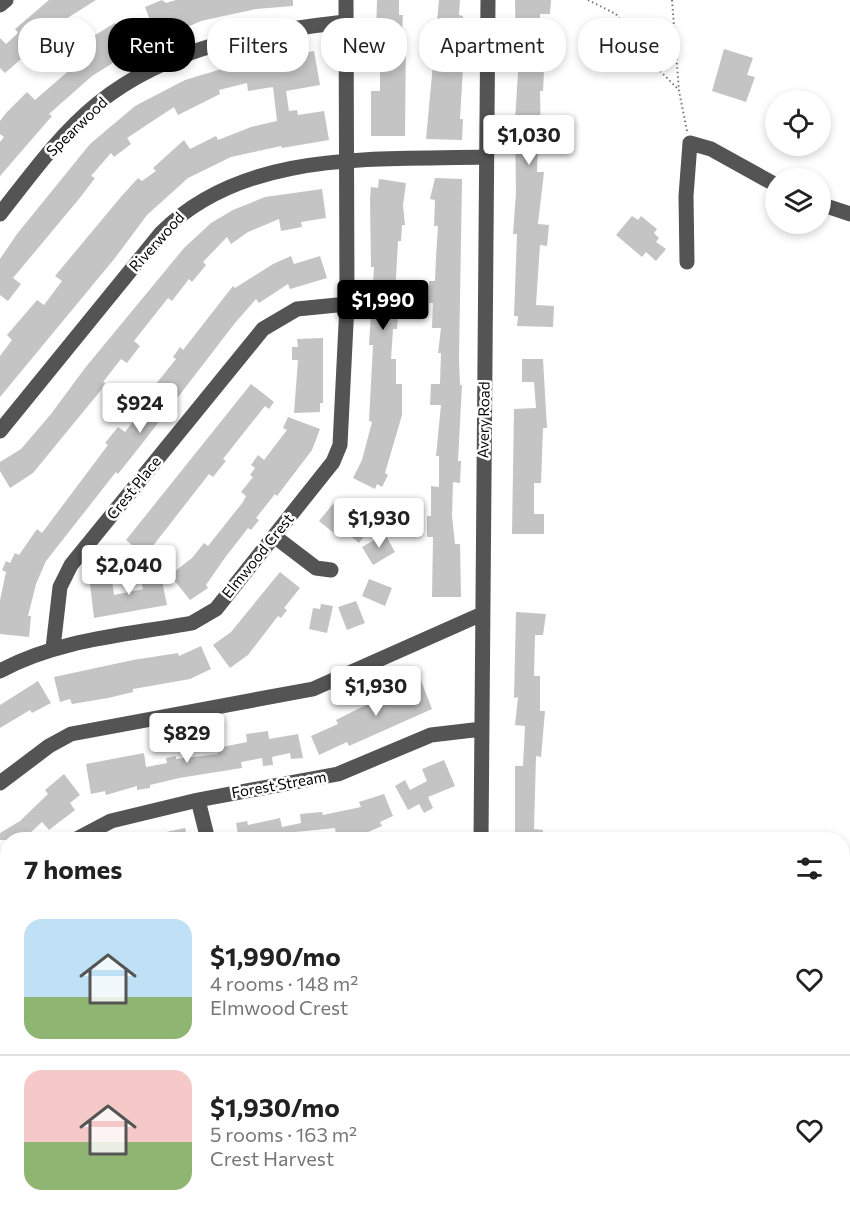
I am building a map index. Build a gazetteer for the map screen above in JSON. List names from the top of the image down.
{
  "streets": {
    "street": [
      "Spearwood",
      "Riverwood",
      "Avery Road",
      "Crest Place",
      "Elmwood Crest",
      "Forest Stream"
    ]
  },
  "crossings": [
    ["Riverwood", "Avery Road"],
    ["Riverwood", "Elmwood Crest"],
    ["Avery Road", "Forest Stream"],
    ["Crest Place", "Elmwood Crest"]
  ],
  "page": {
    "chip": [
      "Buy",
      "Rent",
      "Filters",
      "New",
      "Apartment",
      "House"
    ],
    "price": [
      "$1,030",
      "$1,990",
      "$924",
      "$1,930",
      "$2,040",
      "$1,930",
      "$829"
    ],
    "heading": "7 homes",
    "list": [
      {
        "name": "$1,990/mo",
        "note": "4 rooms · 148 m² · Elmwood Crest"
      },
      {
        "name": "$1,930/mo",
        "note": "5 rooms · 163 m² · Crest Harvest"
      }
    ]
  }
}
